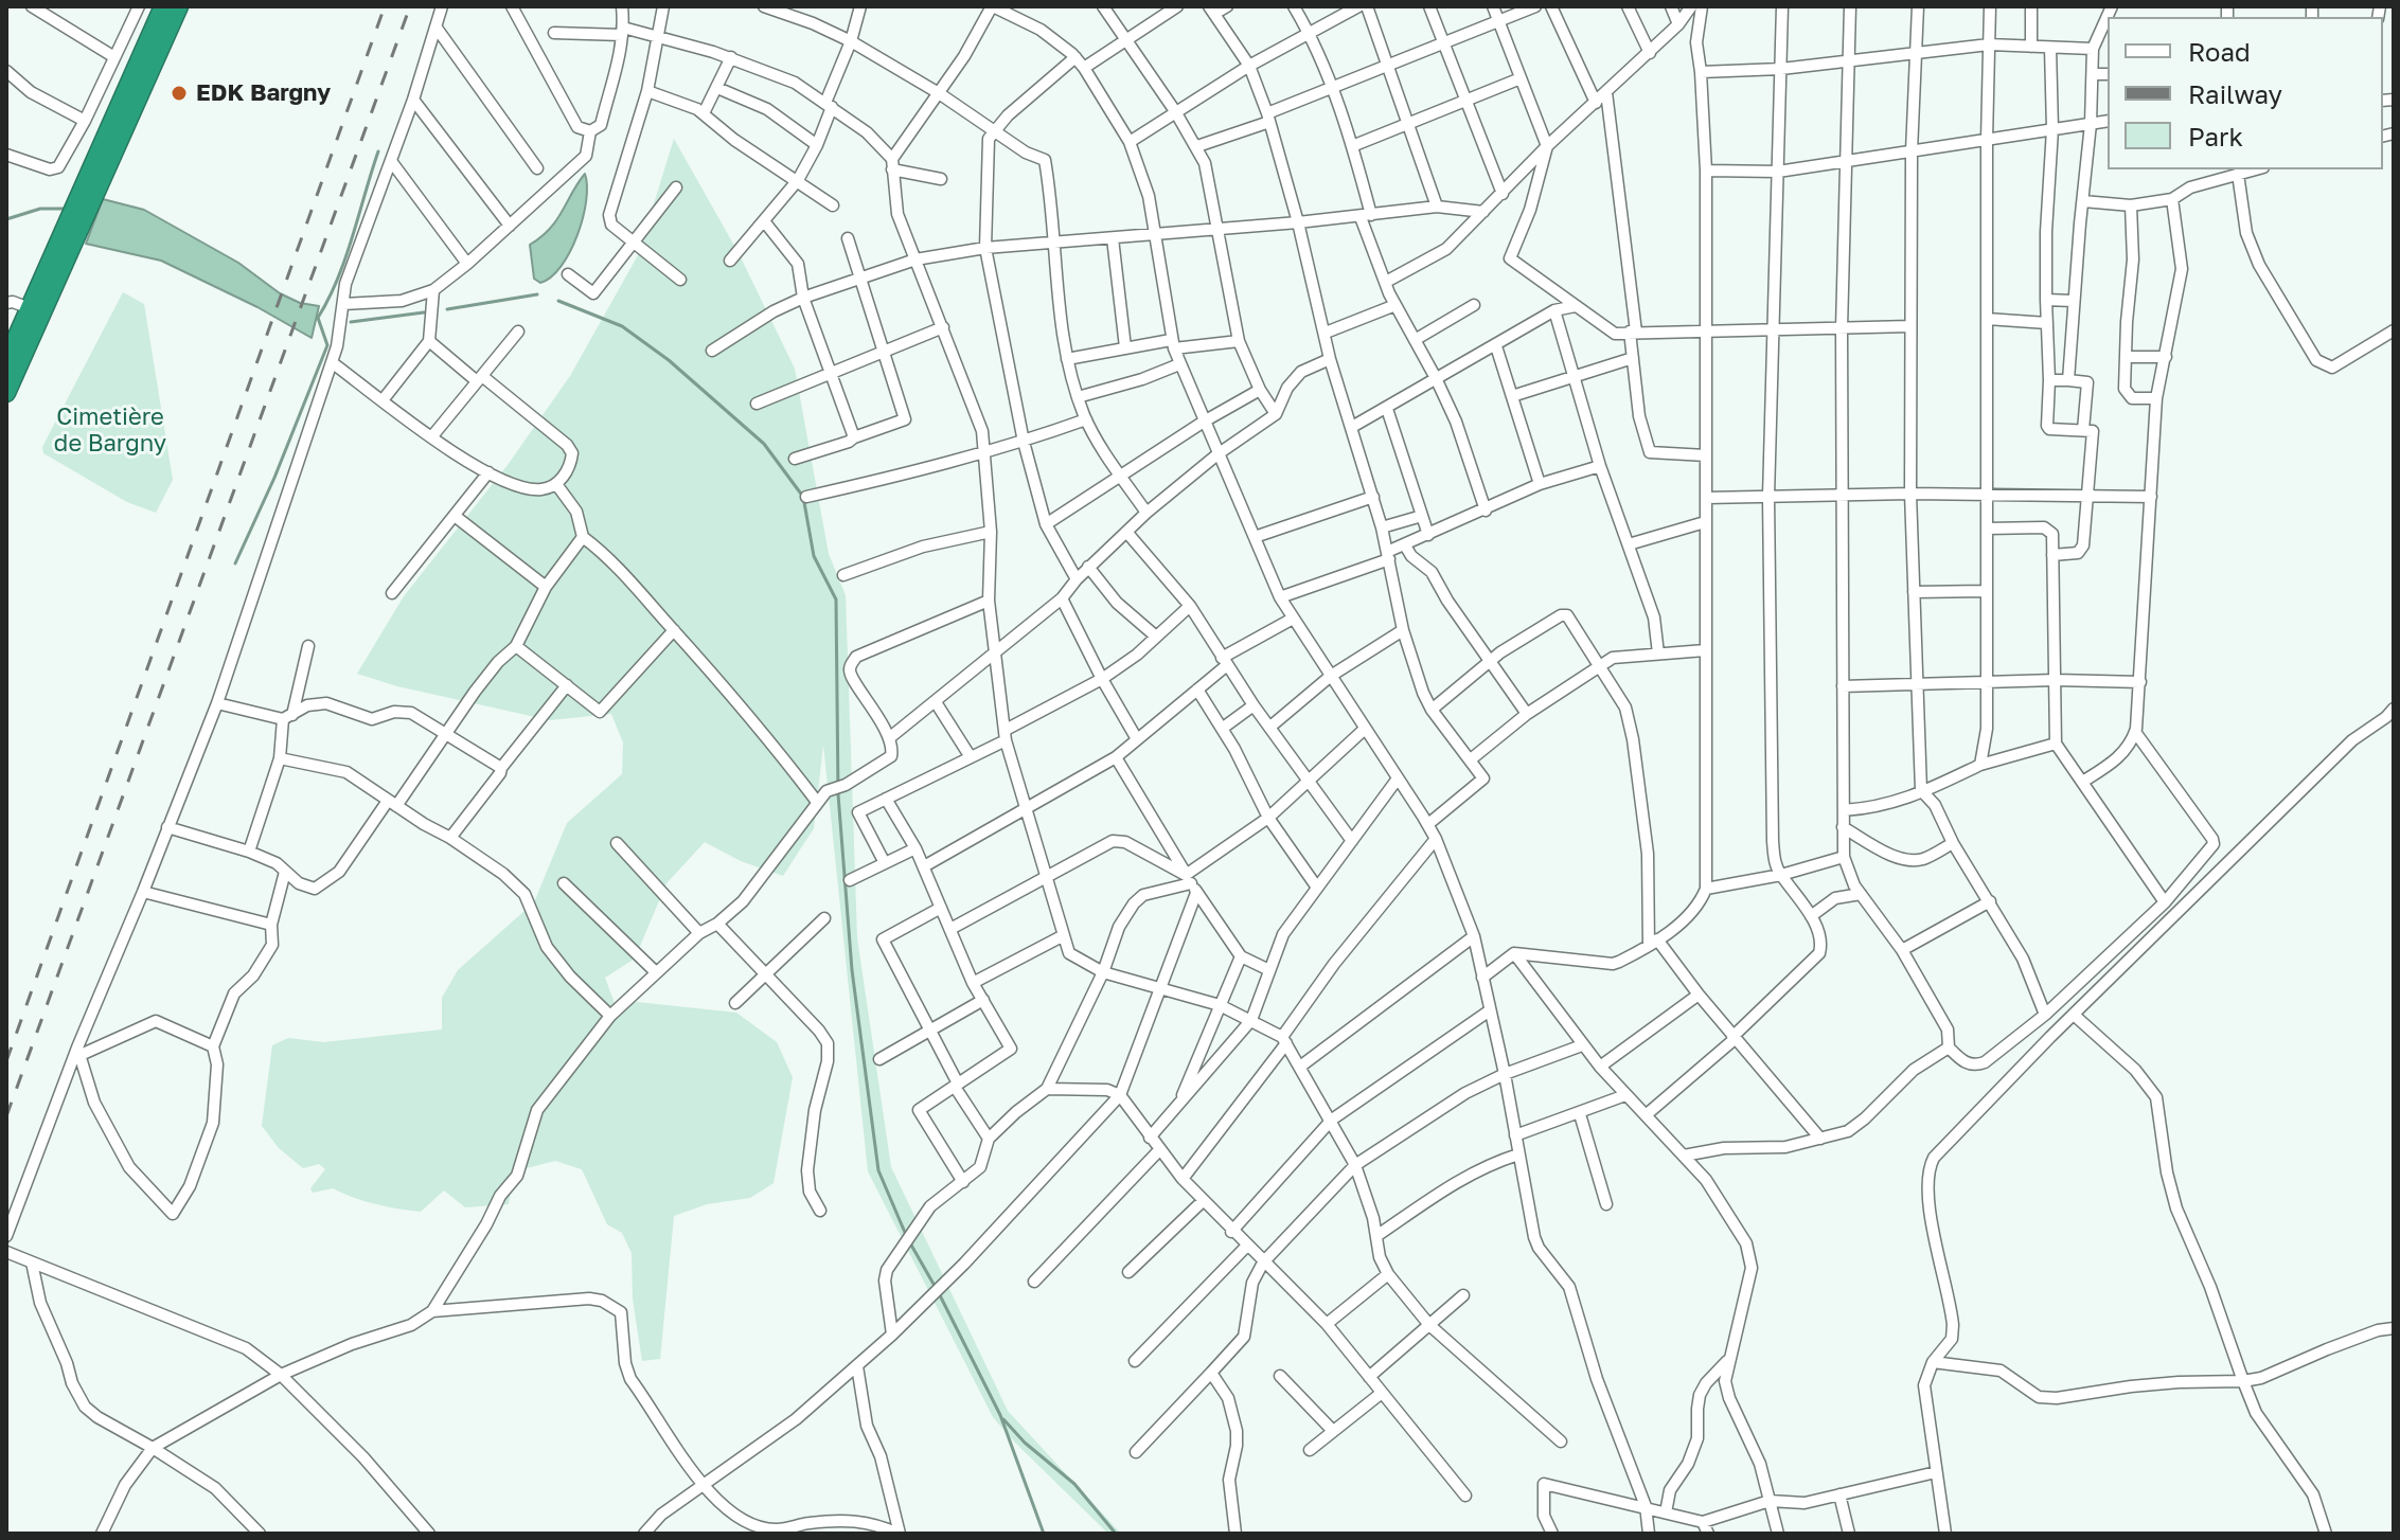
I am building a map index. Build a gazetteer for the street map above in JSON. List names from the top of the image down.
{
  "parks": ["Cimetière de Bargny"],
  "places": ["EDK Bargny"],
  "legend": ["Road", "Railway", "Park"]
}
